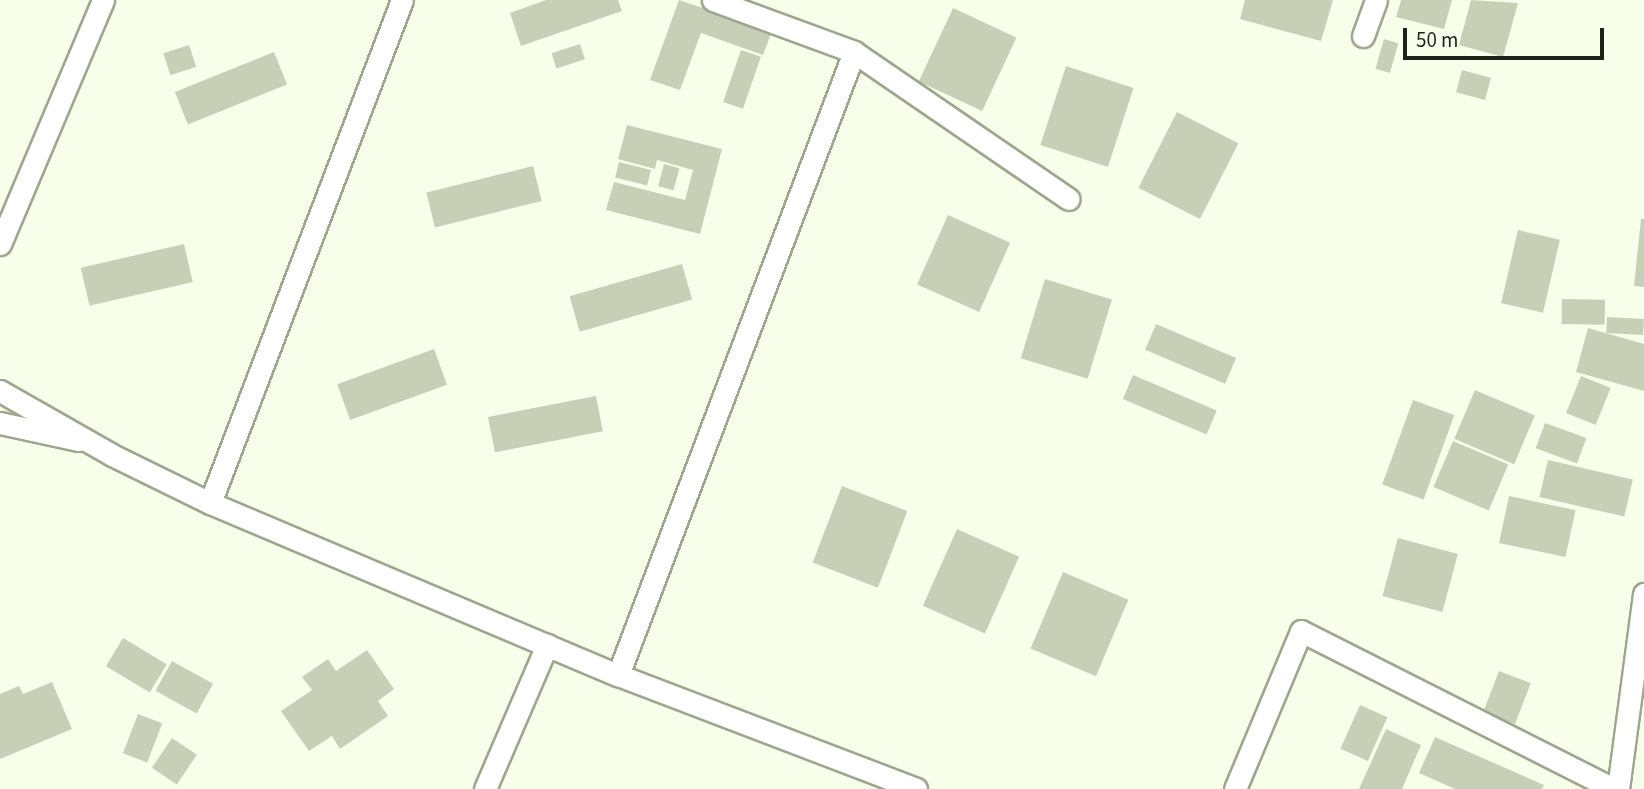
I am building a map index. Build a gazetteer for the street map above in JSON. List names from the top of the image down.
{
  "scale_bar": "50 m"
}
